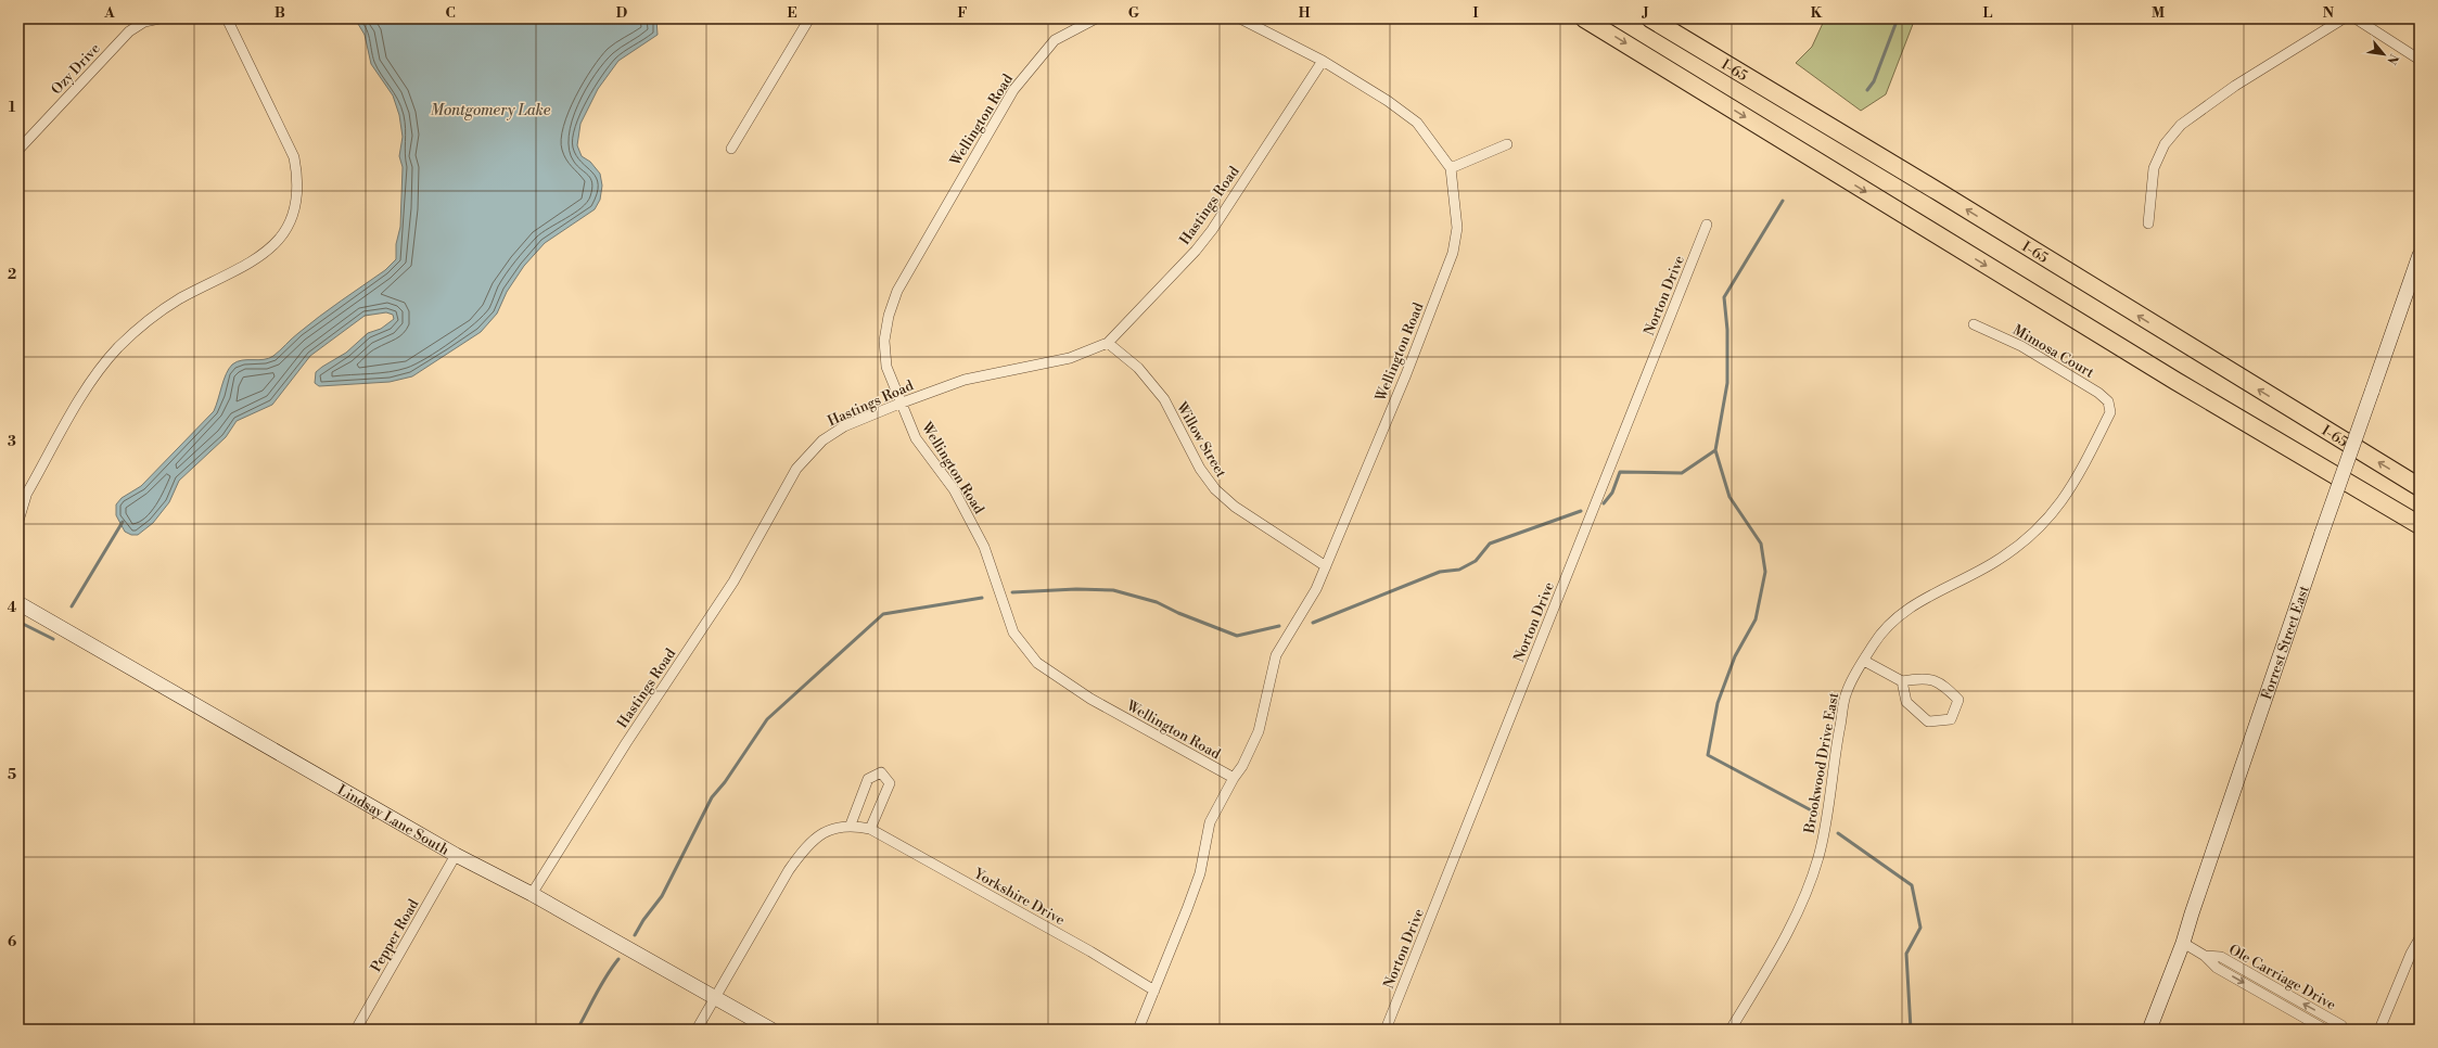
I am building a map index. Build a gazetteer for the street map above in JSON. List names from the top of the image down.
{
  "streets": {
    "highway": ["I-65"],
    "street": [
      "Ozy Drive",
      "Wellington Road",
      "Hastings Road",
      "Norton Drive",
      "Mimosa Court",
      "Willow Street",
      "Forrest Street East",
      "Brookwood Drive East",
      "Lindsay Lane South",
      "Yorkshire Drive",
      "Pepper Road",
      "Ole Carriage Drive"
    ]
  },
  "crossings": [
    ["Wellington Road", "Hastings Road"],
    ["Wellington Road", "Willow Street"],
    ["Wellington Road", "Yorkshire Drive"],
    ["Hastings Road", "Willow Street"],
    ["Hastings Road", "Lindsay Lane South"],
    ["Mimosa Court", "Brookwood Drive East"],
    ["Forrest Street East", "Ole Carriage Drive"],
    ["Lindsay Lane South", "Yorkshire Drive"],
    ["Lindsay Lane South", "Pepper Road"]
  ],
  "water": ["Montgomery Lake"],
  "north": "bottom right",
  "grid": {
    "columns": [
      "A",
      "B",
      "C",
      "D",
      "E",
      "F",
      "G",
      "H",
      "I",
      "J",
      "K",
      "L",
      "M",
      "N"
    ],
    "rows": [
      "1",
      "2",
      "3",
      "4",
      "5",
      "6"
    ]
  }
}
